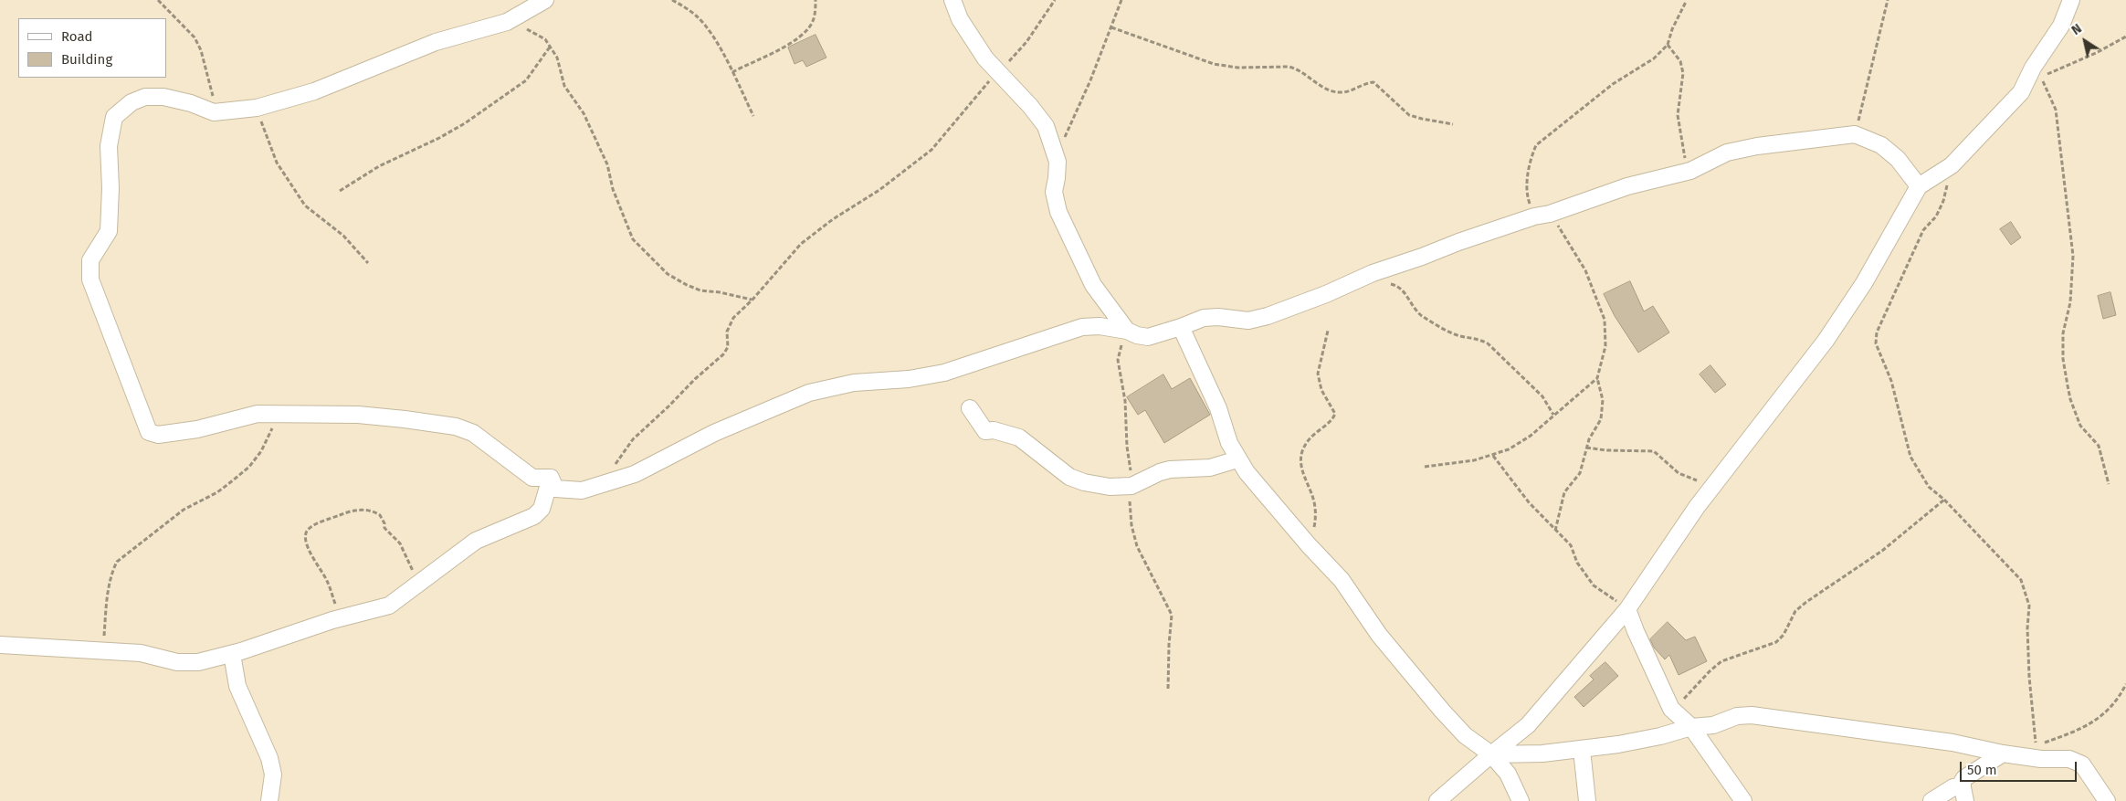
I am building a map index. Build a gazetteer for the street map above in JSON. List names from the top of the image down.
{
  "legend": ["Road", "Building"],
  "scale_bar": "50 m",
  "north": "top left"
}
